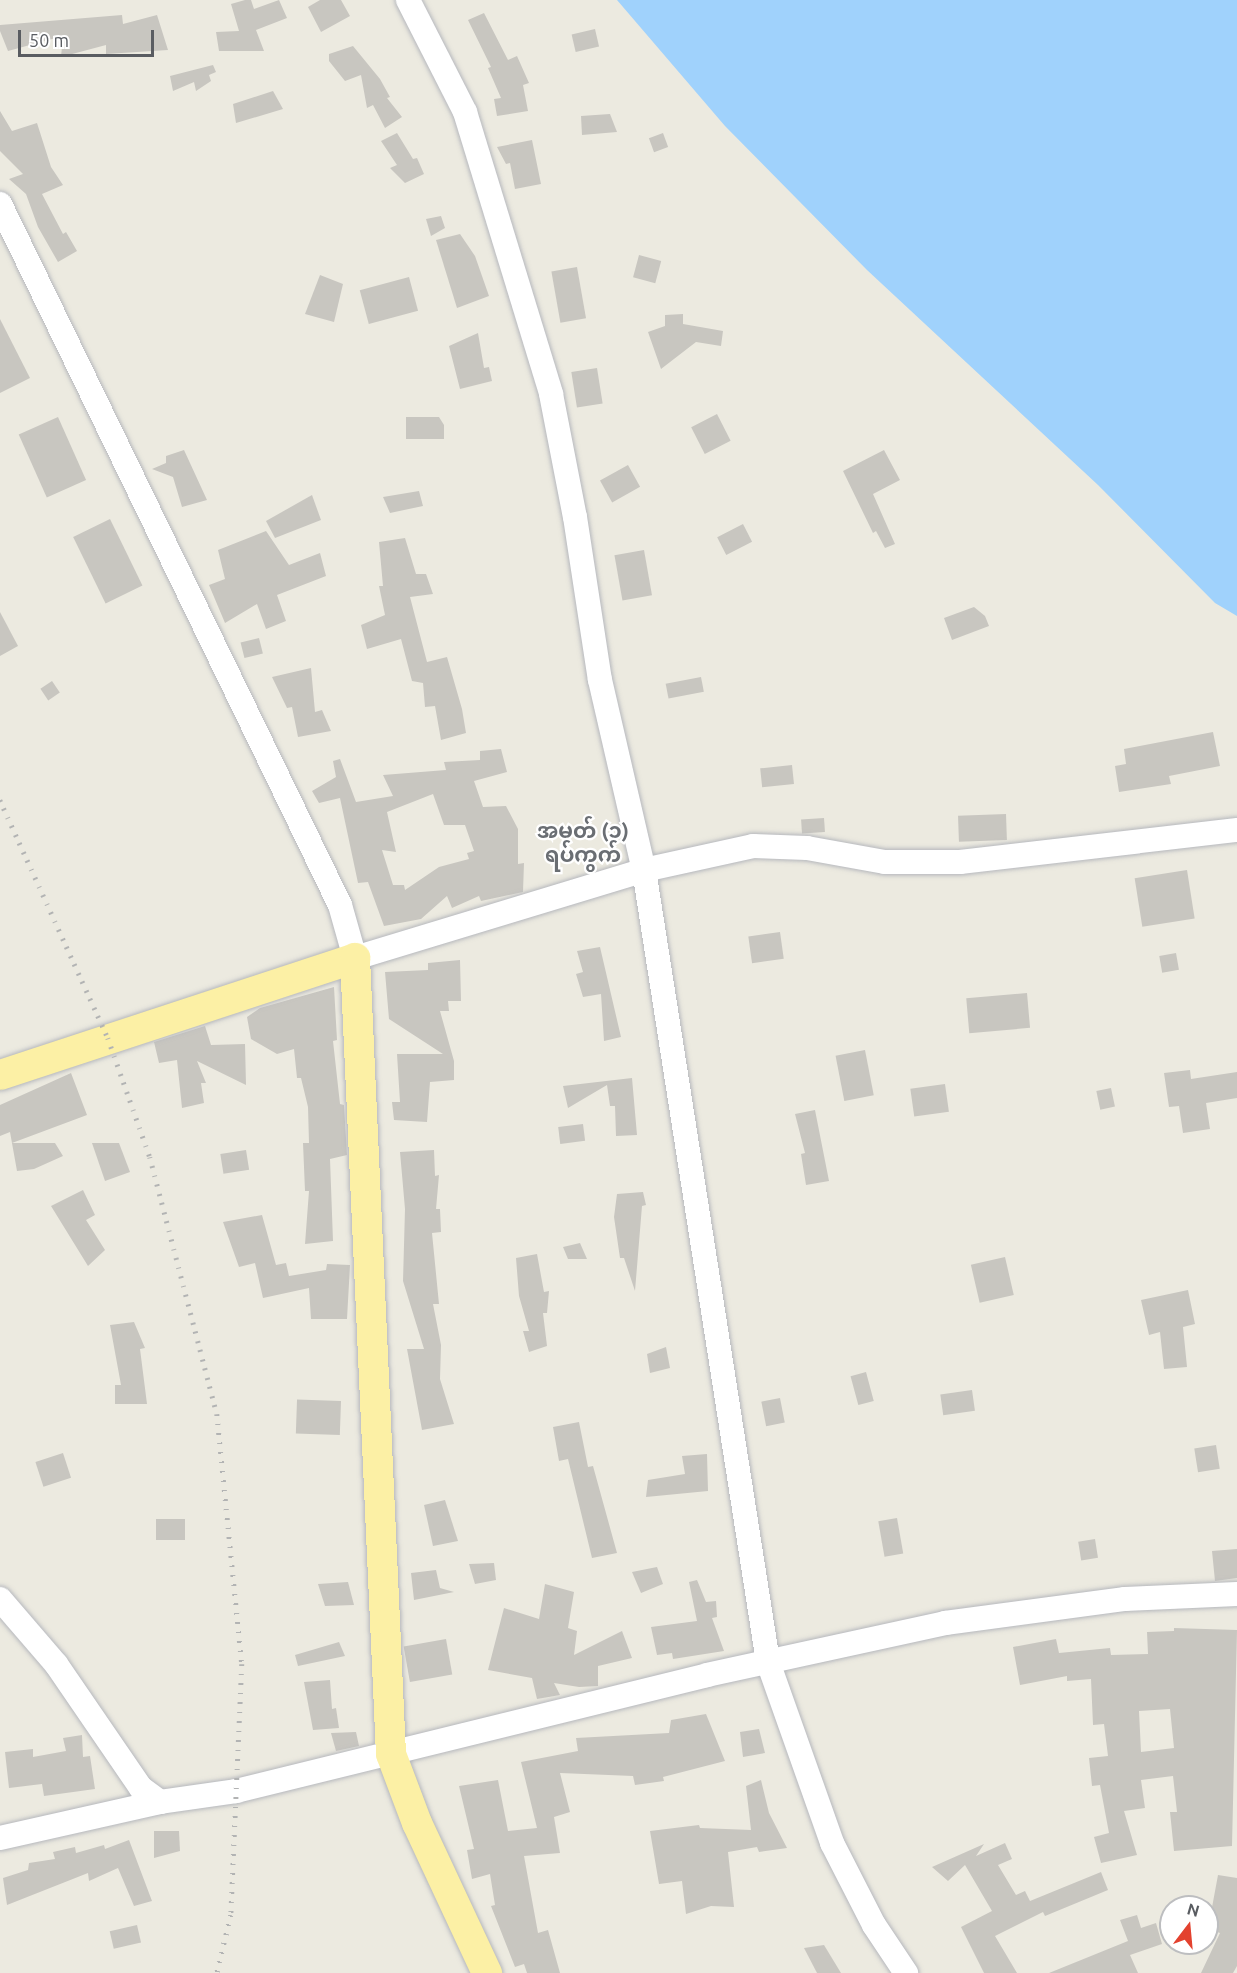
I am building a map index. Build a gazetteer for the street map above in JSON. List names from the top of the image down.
{
  "districts": ["အမှတ် (၁) ရပ်ကွက်"],
  "scale_bar": "50 m",
  "north": "top"
}
